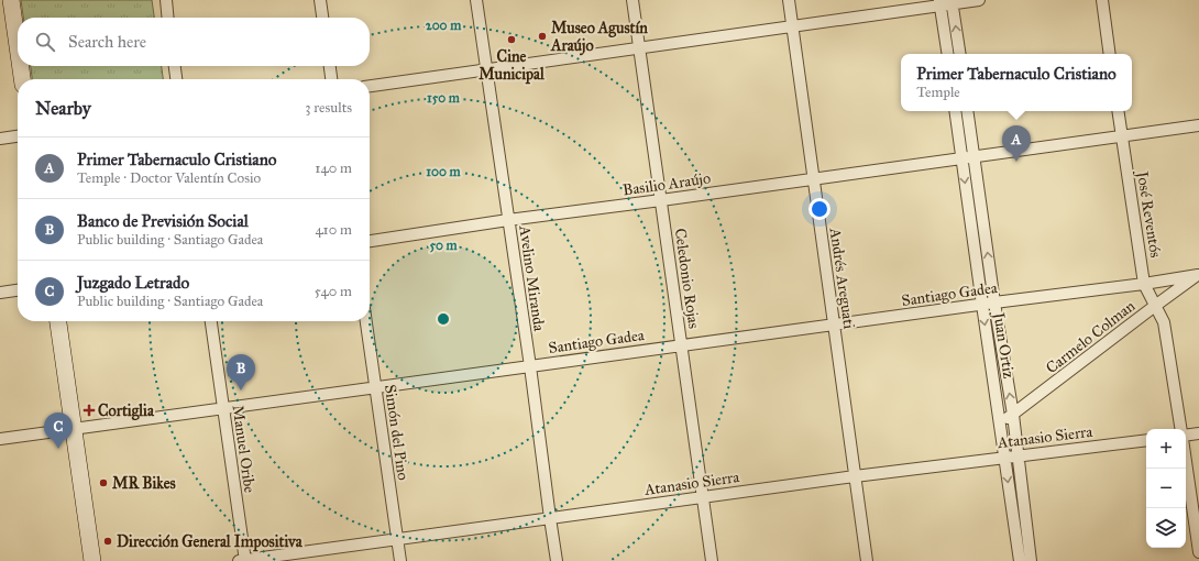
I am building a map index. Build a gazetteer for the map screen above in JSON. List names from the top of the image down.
{
  "streets": {
    "street": [
      "Basilio Araújo",
      "José Reventós",
      "Avelino Miranda",
      "Celedonio Rojas",
      "Andrés Areguati",
      "Santiago Gadea",
      "Carmelo Colman",
      "Juan Ortiz",
      "Simón del Pino",
      "Atanasio Sierra",
      "Manuel Oribe"
    ]
  },
  "crossings": [
    ["Basilio Araújo", "José Reventós"],
    ["Basilio Araújo", "Avelino Miranda"],
    ["Basilio Araújo", "Celedonio Rojas"],
    ["Basilio Araújo", "Andrés Areguati"],
    ["Basilio Araújo", "Juan Ortiz"],
    ["José Reventós", "Santiago Gadea"],
    ["José Reventós", "Carmelo Colman"],
    ["Avelino Miranda", "Santiago Gadea"],
    ["Avelino Miranda", "Atanasio Sierra"],
    ["Celedonio Rojas", "Santiago Gadea"],
    ["Celedonio Rojas", "Atanasio Sierra"],
    ["Andrés Areguati", "Santiago Gadea"],
    ["Andrés Areguati", "Atanasio Sierra"],
    ["Santiago Gadea", "Carmelo Colman"],
    ["Santiago Gadea", "Juan Ortiz"],
    ["Santiago Gadea", "Simón del Pino"],
    ["Santiago Gadea", "Manuel Oribe"],
    ["Carmelo Colman", "Juan Ortiz"],
    ["Juan Ortiz", "Atanasio Sierra"],
    ["Simón del Pino", "Atanasio Sierra"],
    ["Atanasio Sierra", "Manuel Oribe"]
  ],
  "places": {
    "other": [
      "Museo Agustín Araújo",
      "Cine Municipal",
      "MR Bikes",
      "Dirección General Impositiva"
    ],
    "health": ["Cortiglia"]
  },
  "page": {
    "search": "Search here",
    "popup": ["Primer Tabernaculo Cristiano", "Temple"],
    "heading": ["Nearby", "3 results"],
    "pins": ["A", "B", "C"],
    "list": [
      {
        "mark": "A",
        "name": "Primer Tabernaculo Cristiano",
        "note": "Temple · Doctor Valentín Cosio",
        "value": "140 m"
      },
      {
        "mark": "B",
        "name": "Banco de Previsión Social",
        "note": "Public building · Santiago Gadea",
        "value": "410 m"
      },
      {
        "mark": "C",
        "name": "Juzgado Letrado",
        "note": "Public building · Santiago Gadea",
        "value": "540 m"
      }
    ],
    "map_buttons": ["+", "−"]
  },
  "rings": [
    "200 m",
    "150 m",
    "100 m",
    "50 m"
  ]
}
